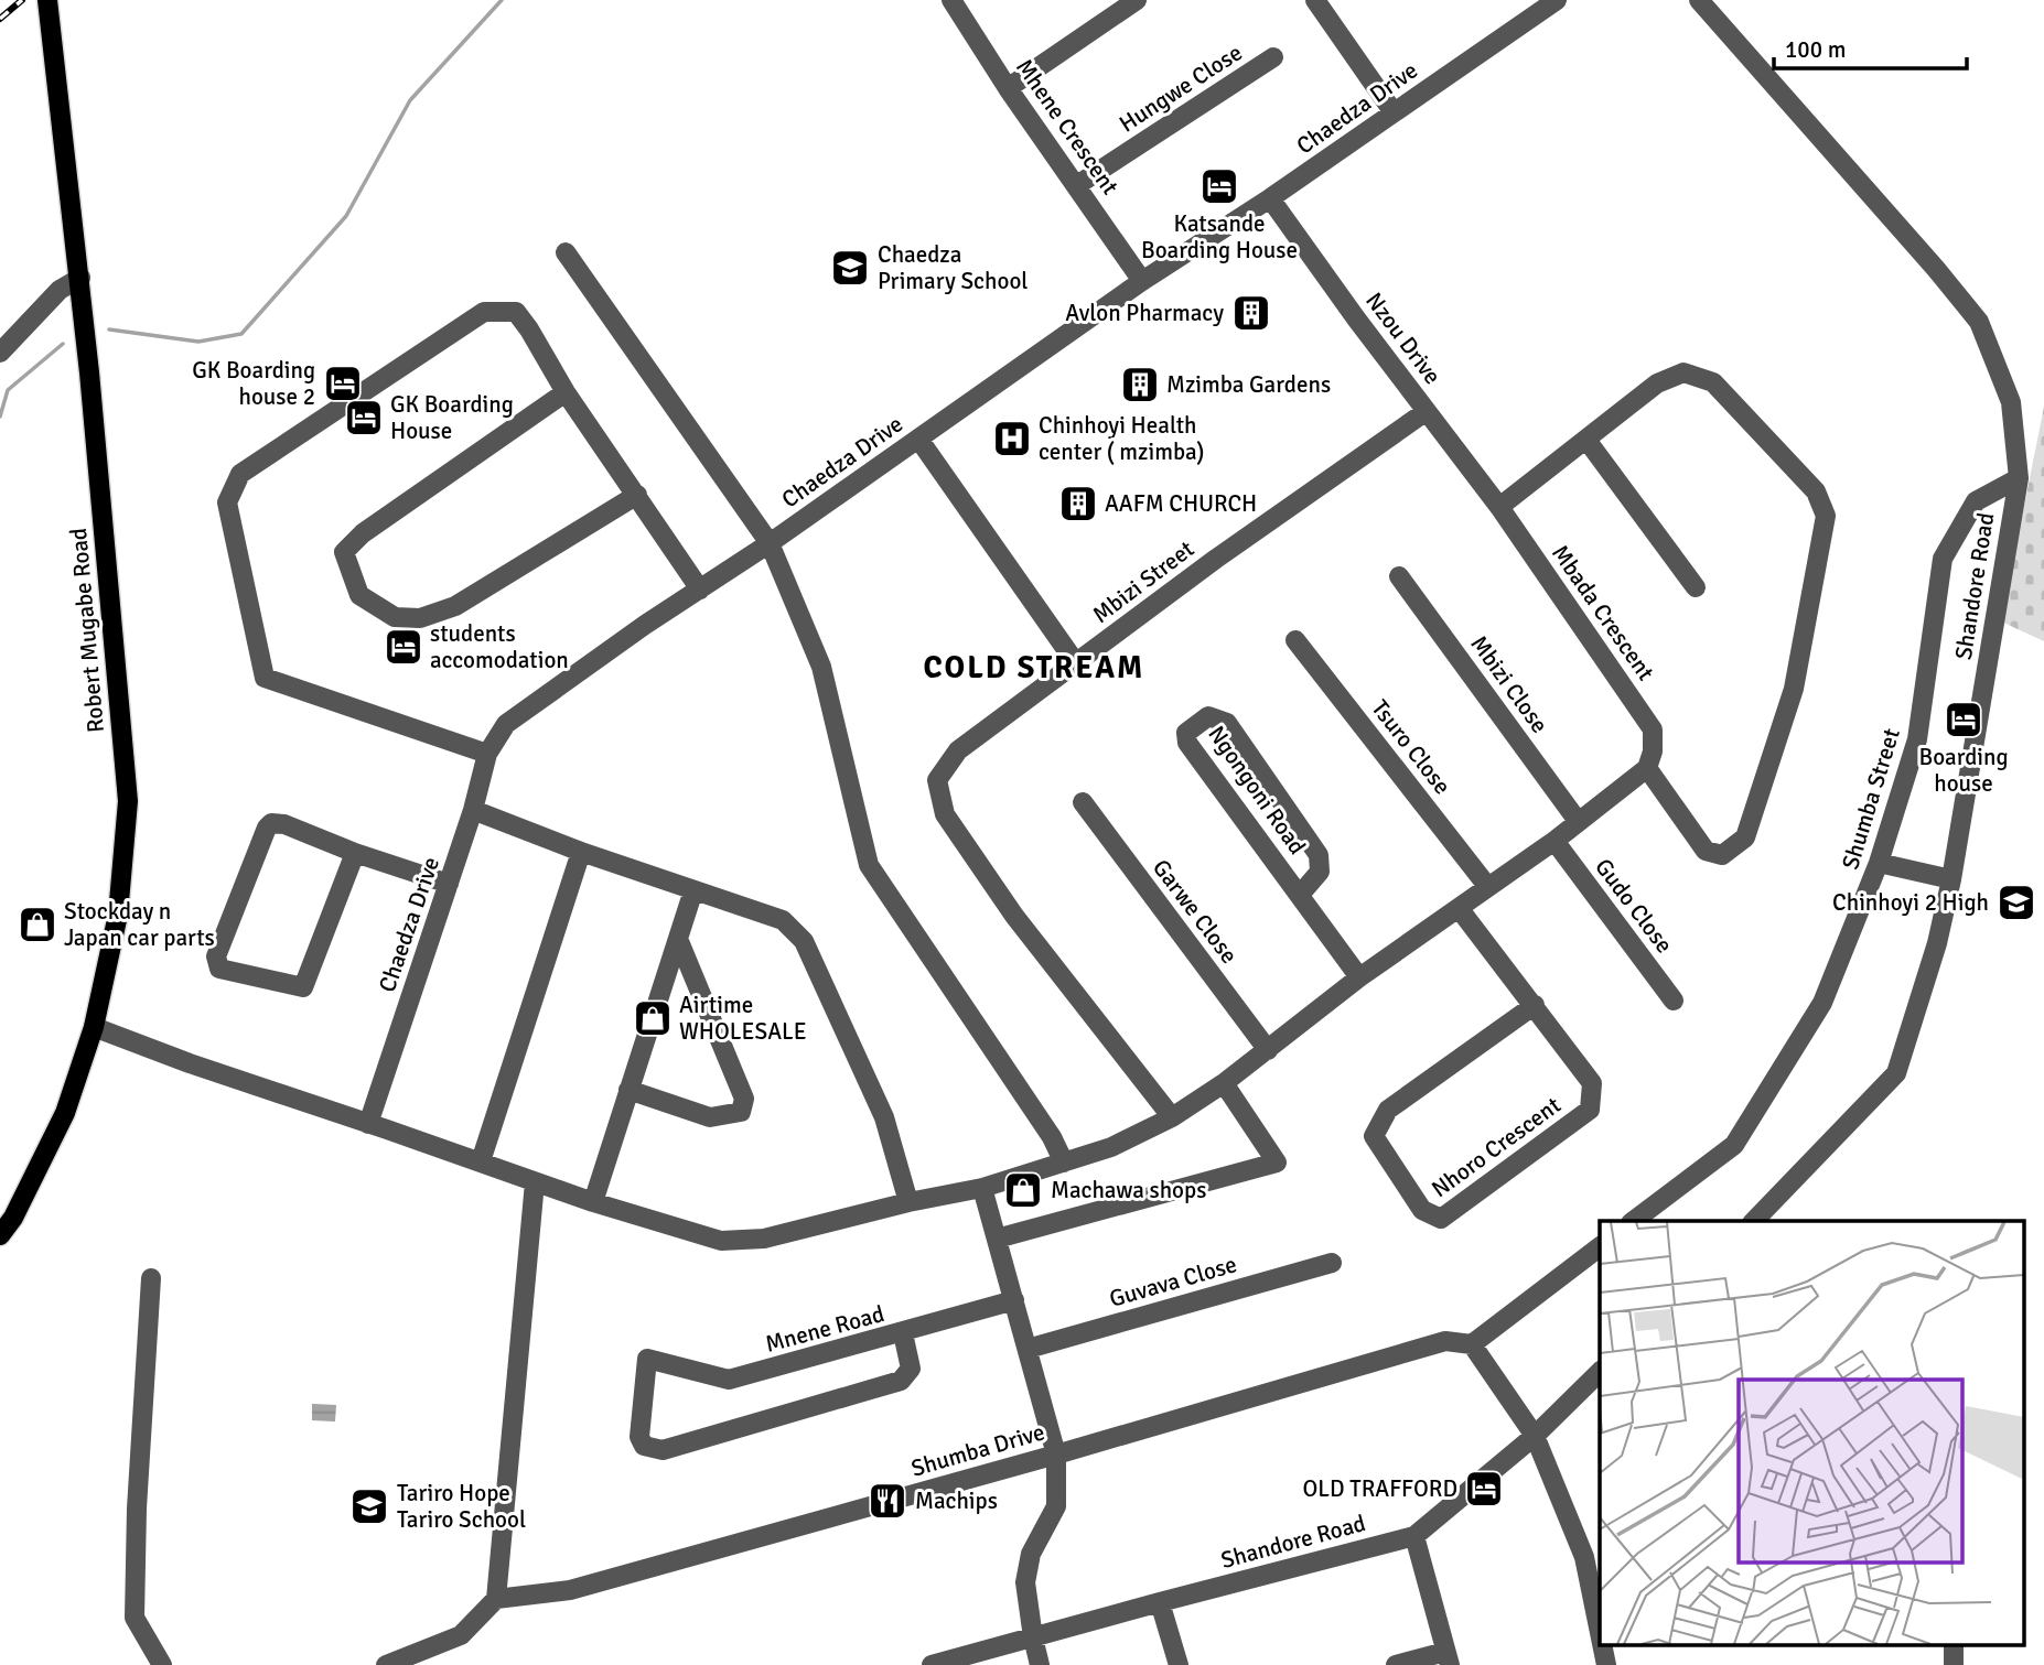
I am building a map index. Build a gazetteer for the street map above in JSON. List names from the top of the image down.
{
  "streets": {
    "main road": ["Robert Mugabe Road"],
    "street": [
      "Hungwe Close",
      "Chaedza Drive",
      "Mhene Crescent",
      "Nzou Drive",
      "Mbizi Street",
      "Shandore Road",
      "Mbada Crescent",
      "Mbizi Close",
      "Tsuro Close",
      "Ngongoni Road",
      "Shumba Street",
      "Gudo Close",
      "Garwe Close",
      "Nhoro Crescent",
      "Guvava Close",
      "Mnene Road",
      "Shumba Drive"
    ]
  },
  "crossings": [
    ["Hungwe Close", "Mhene Crescent"],
    ["Chaedza Drive", "Mhene Crescent"],
    ["Chaedza Drive", "Nzou Drive"],
    ["Nzou Drive", "Mbizi Street"],
    ["Nzou Drive", "Mbada Crescent"],
    ["Shandore Road", "Shumba Street"]
  ],
  "districts": ["COLD STREAM"],
  "places": {
    "hotel": [
      "Katsande Boarding House",
      "GK Boarding house 2",
      "GK Boarding House",
      "students accomodation",
      "Boarding house",
      "OLD TRAFFORD"
    ],
    "school or university": ["Chaedza Primary School", "Chinhoyi 2 High", "Tariro Hope Tariro School"],
    "building": ["Avlon Pharmacy", "Mzimba Gardens", "AAFM CHURCH"],
    "hospital": ["Chinhoyi Health center ( mzimba)"],
    "shop": ["Stockday n Japan car parts", "Airtime WHOLESALE", "Machawa shops"],
    "restaurant": ["Machips"]
  },
  "scale_bar": "100 m"
}
